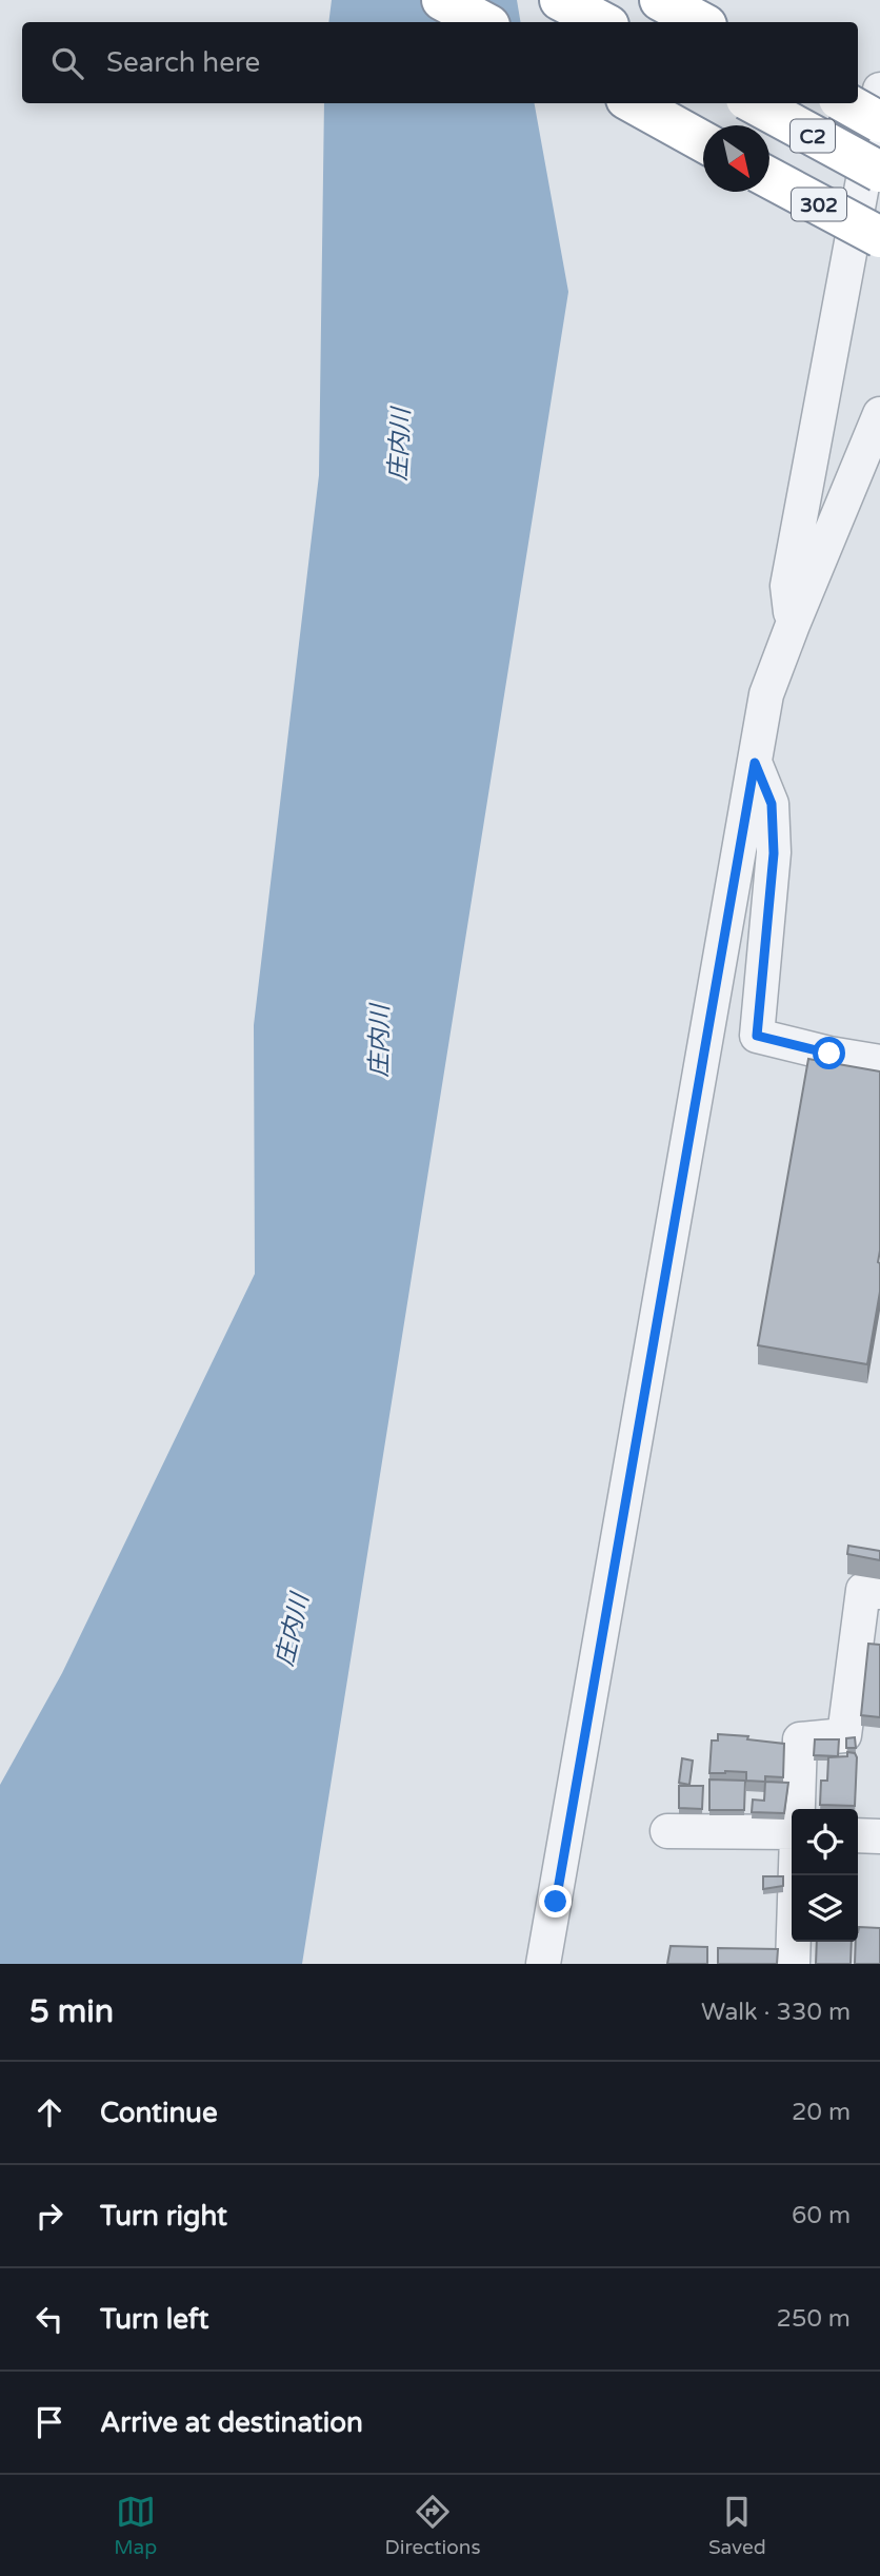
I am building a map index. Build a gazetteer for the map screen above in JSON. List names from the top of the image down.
{
  "streets": {
    "highway": ["C2", "302"]
  },
  "water": ["庄内川"],
  "north": "bottom right",
  "page": {
    "search": "Search here",
    "heading": ["5 min", "Walk · 330 m"],
    "list": [
      ["Continue", "20 m"],
      ["Turn right", "60 m"],
      ["Turn left", "250 m"],
      "Arrive at destination"
    ],
    "nav": ["Map", "Directions", "Saved"]
  }
}
